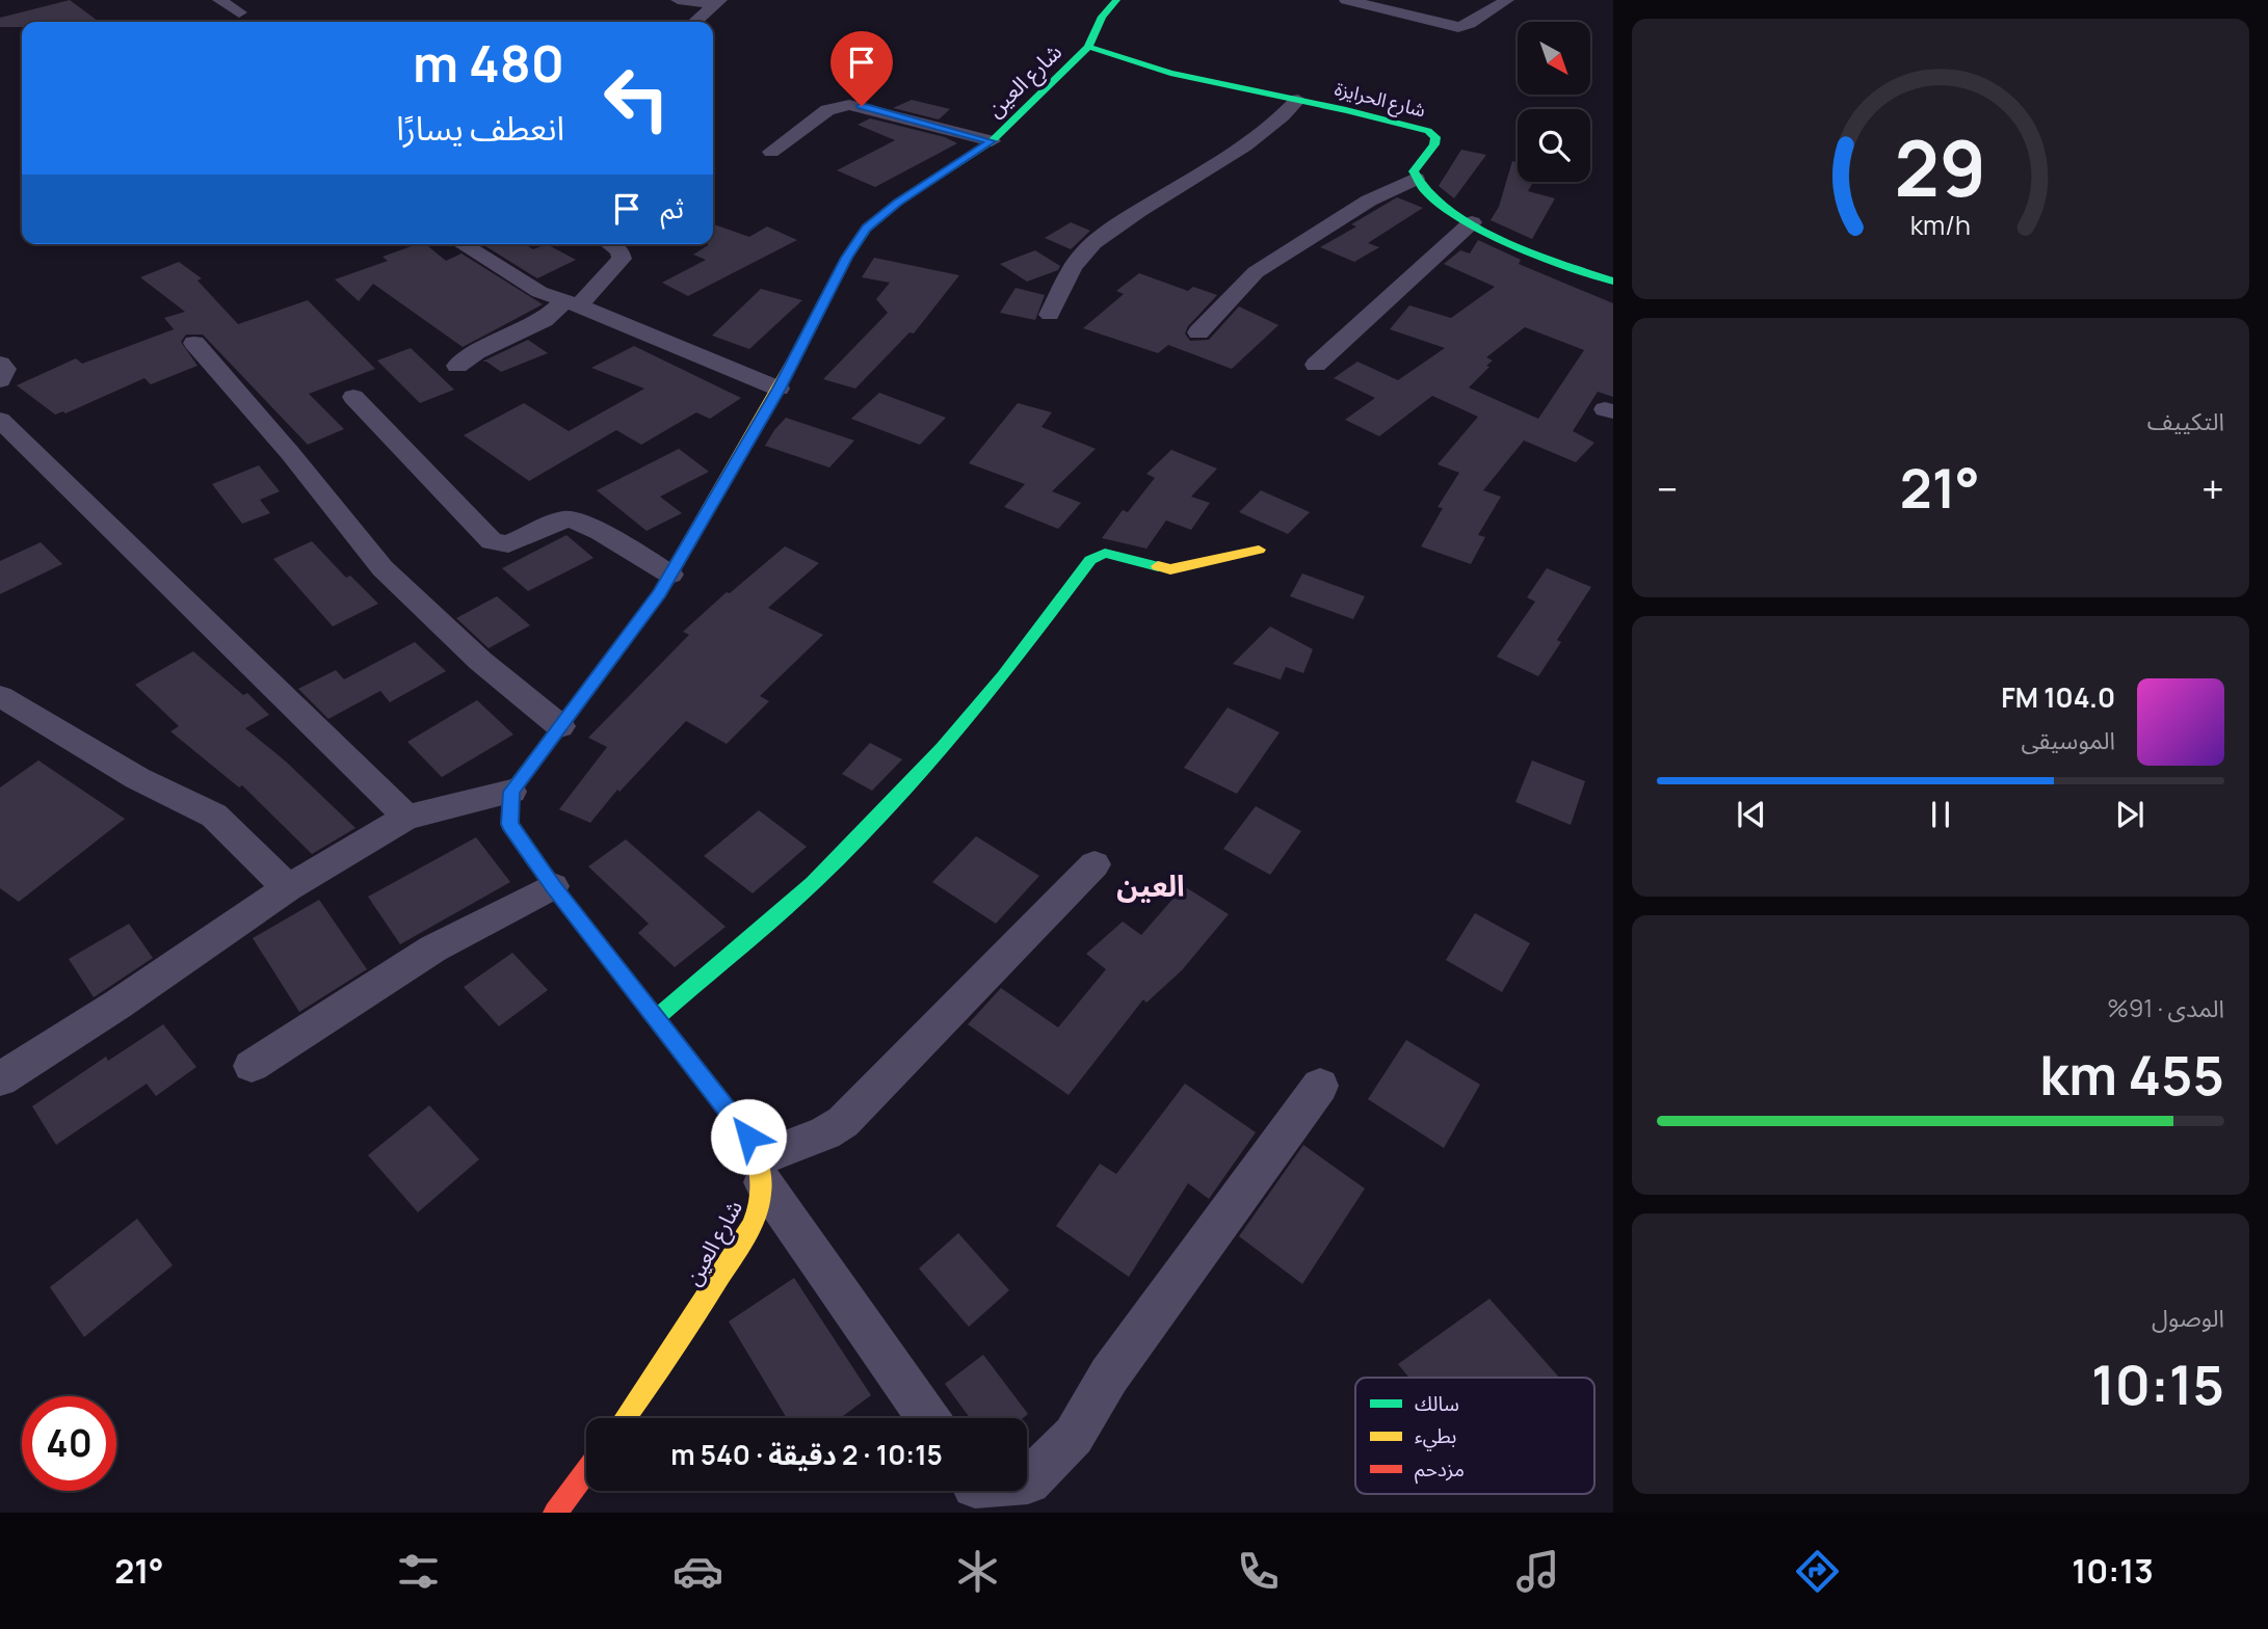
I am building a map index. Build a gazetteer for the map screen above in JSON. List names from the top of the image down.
{
  "streets": {
    "street": ["شارع العين", "شارع الحرايزة"]
  },
  "crossings": [
    ["شارع العين", "شارع الحرايزة"]
  ],
  "districts": ["العين"],
  "legend": ["سالك", "بطيء", "مزدحم"],
  "north": "bottom right",
  "page": {
    "turn": ["480 m", "انعطف يسارًا"],
    "then": "ثم",
    "tile": [
      "التكييف",
      ["المدى · 91%", "455 km"],
      ["الوصول", "10:15"]
    ],
    "heat": ["−", "21°", "+"],
    "song": ["104.0 FM", "الموسيقى"],
    "limit": "40",
    "trip": "10:15 · 2 دقيقة · 540 m",
    "tabs": ["10:13", "21°"],
    "gauge": ["29", "km/h"]
  }
}
